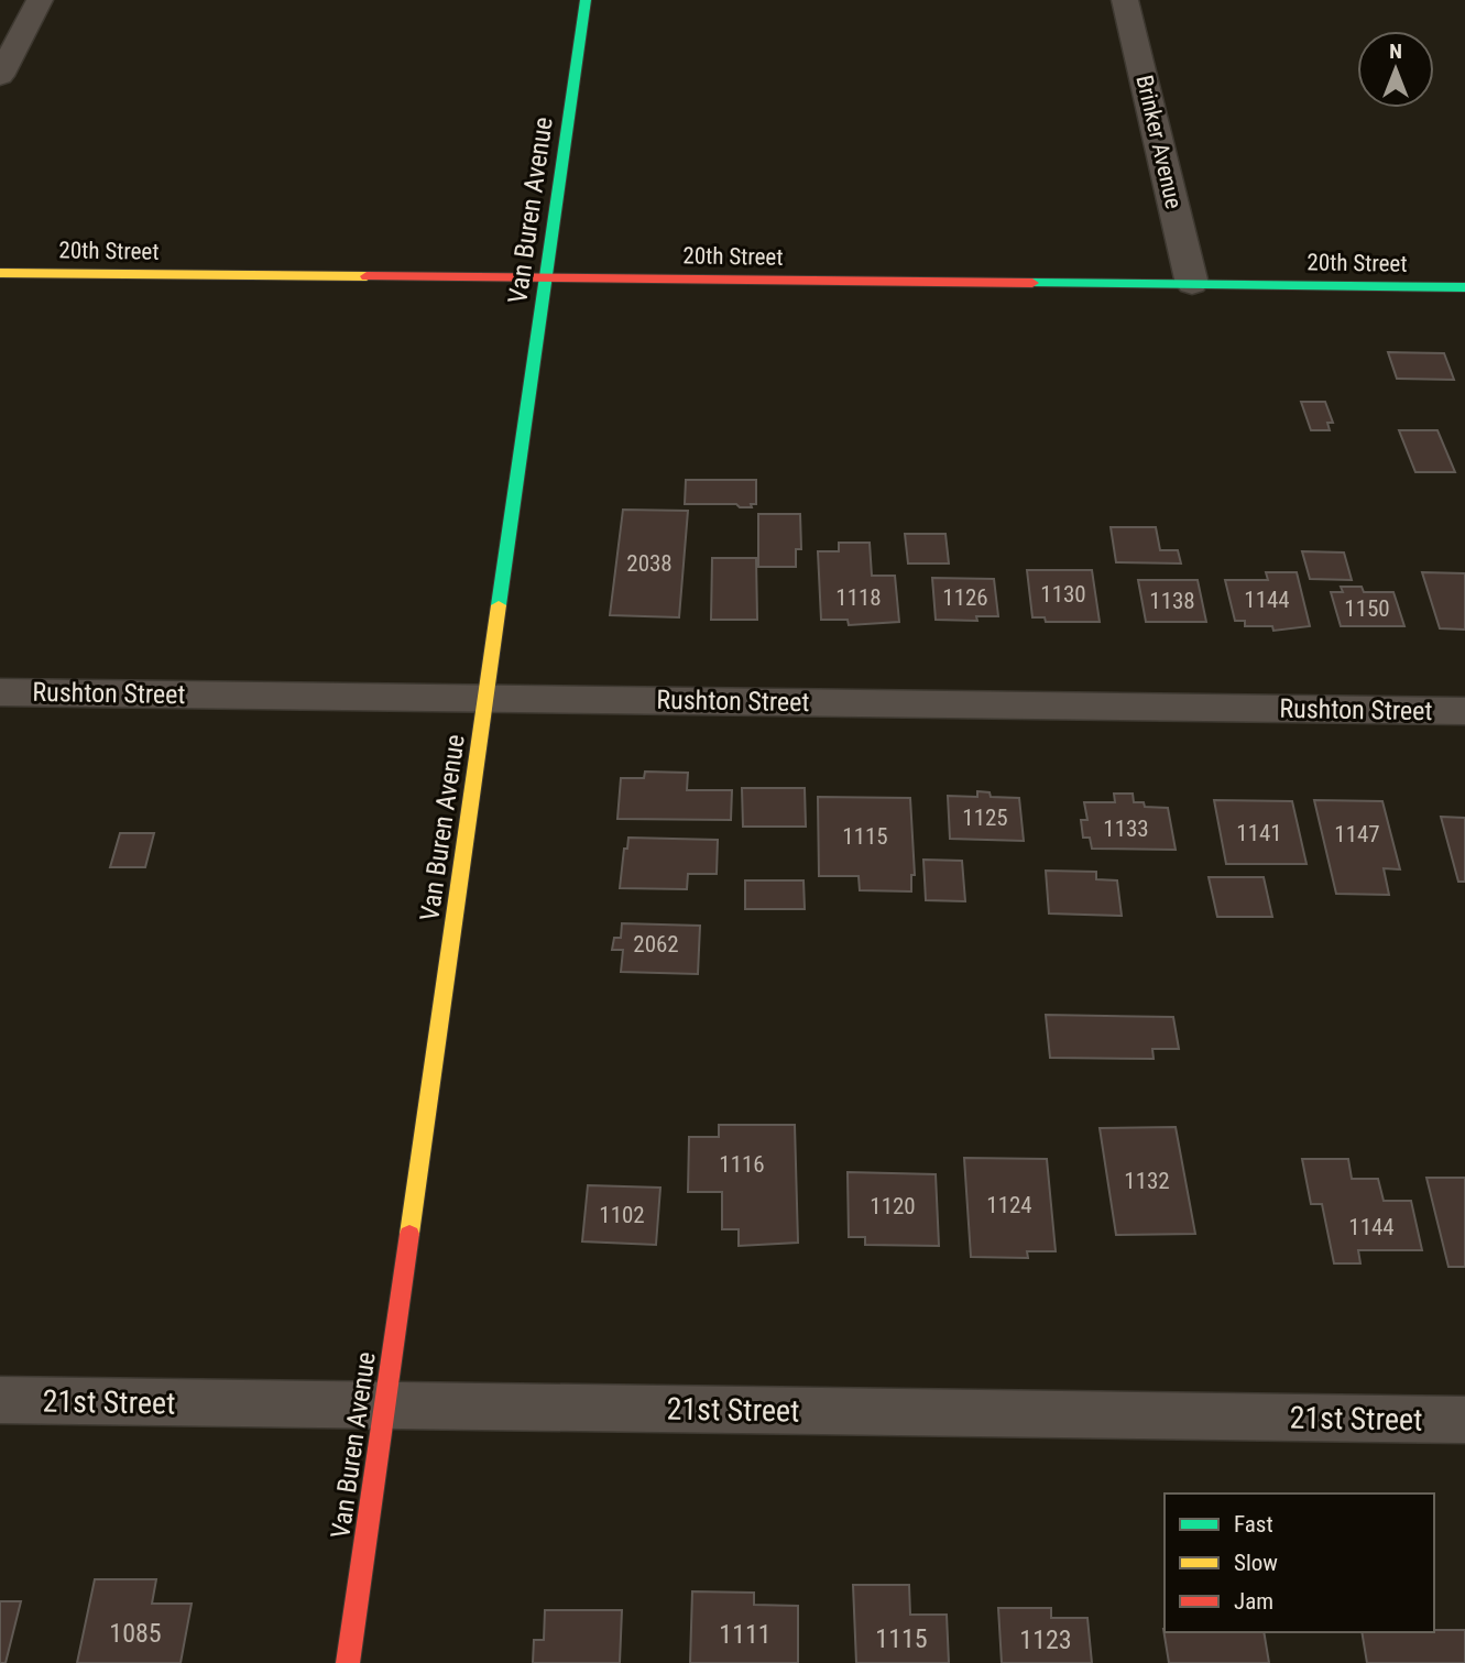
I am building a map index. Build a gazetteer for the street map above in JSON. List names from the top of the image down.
{
  "streets": {
    "street": [
      "Brinker Avenue",
      "Van Buren Avenue",
      "20th Street",
      "Rushton Street",
      "21st Street"
    ]
  },
  "crossings": [
    ["Brinker Avenue", "20th Street"],
    ["Van Buren Avenue", "20th Street"],
    ["Van Buren Avenue", "Rushton Street"],
    ["Van Buren Avenue", "21st Street"]
  ],
  "house_numbers": [
    "2038",
    "1130",
    "1118",
    "1126",
    "1144",
    "1138",
    "1150",
    "1125",
    "1133",
    "1141",
    "1147",
    "1115",
    "2062",
    "1116",
    "1132",
    "1124",
    "1120",
    "1102",
    "1144",
    "1085",
    "1111",
    "1115",
    "1123"
  ],
  "legend": ["Fast", "Slow", "Jam"],
  "north": "top"
}
